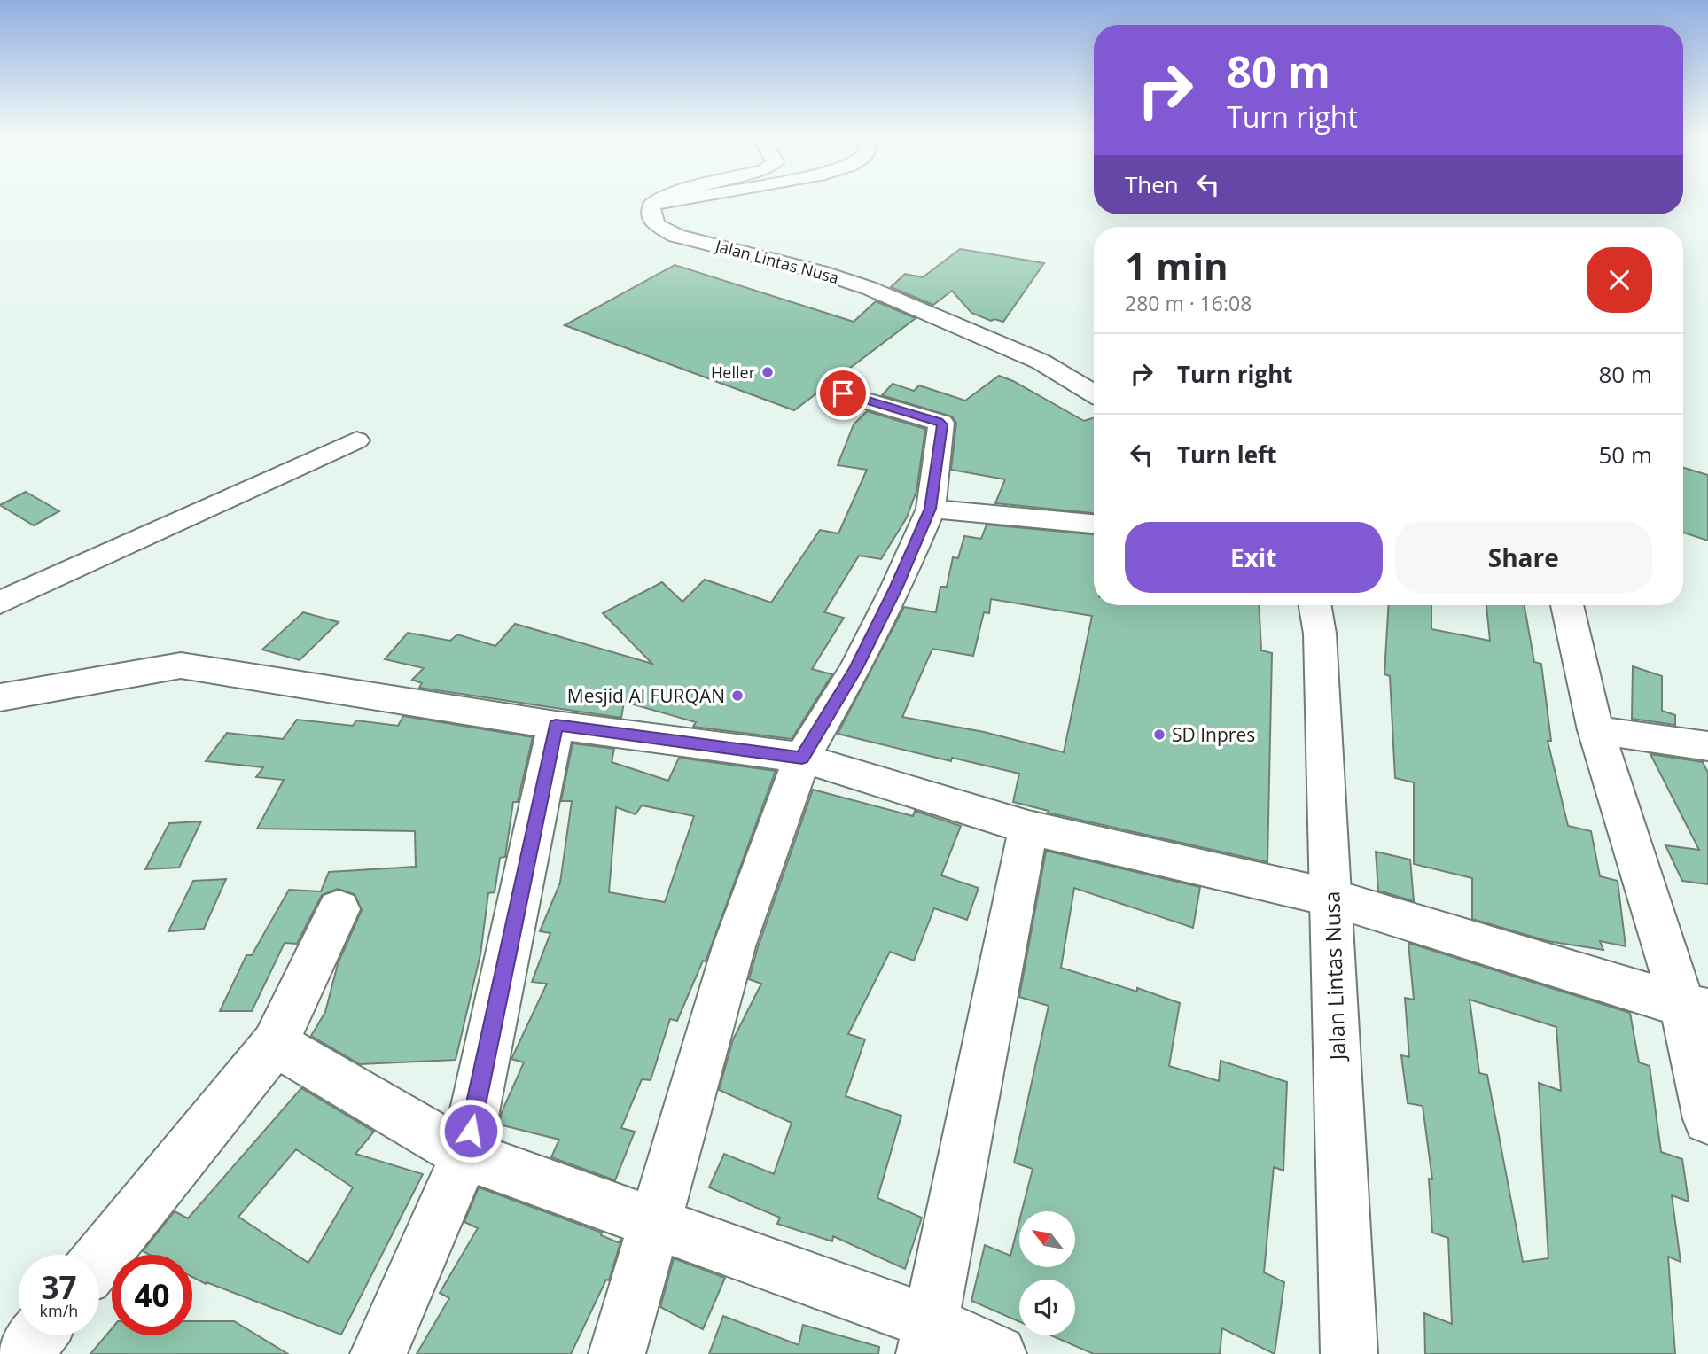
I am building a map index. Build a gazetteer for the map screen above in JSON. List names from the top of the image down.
{
  "streets": {
    "main road": ["Jalan Lintas Nusa"]
  },
  "places": ["Heller", "Mesjid Al FURQAN", "SD Inpres"],
  "north": "top left",
  "page": {
    "turn": ["80 m", "Turn right"],
    "then": "Then",
    "heading": ["1 min", "280 m · 16:08"],
    "list": [
      {
        "name": "Turn right",
        "value": "80 m"
      },
      {
        "name": "Turn left",
        "value": "50 m"
      }
    ],
    "buttons": ["Exit", "Share"],
    "speed": "37 km/h",
    "limit": "40"
  }
}
